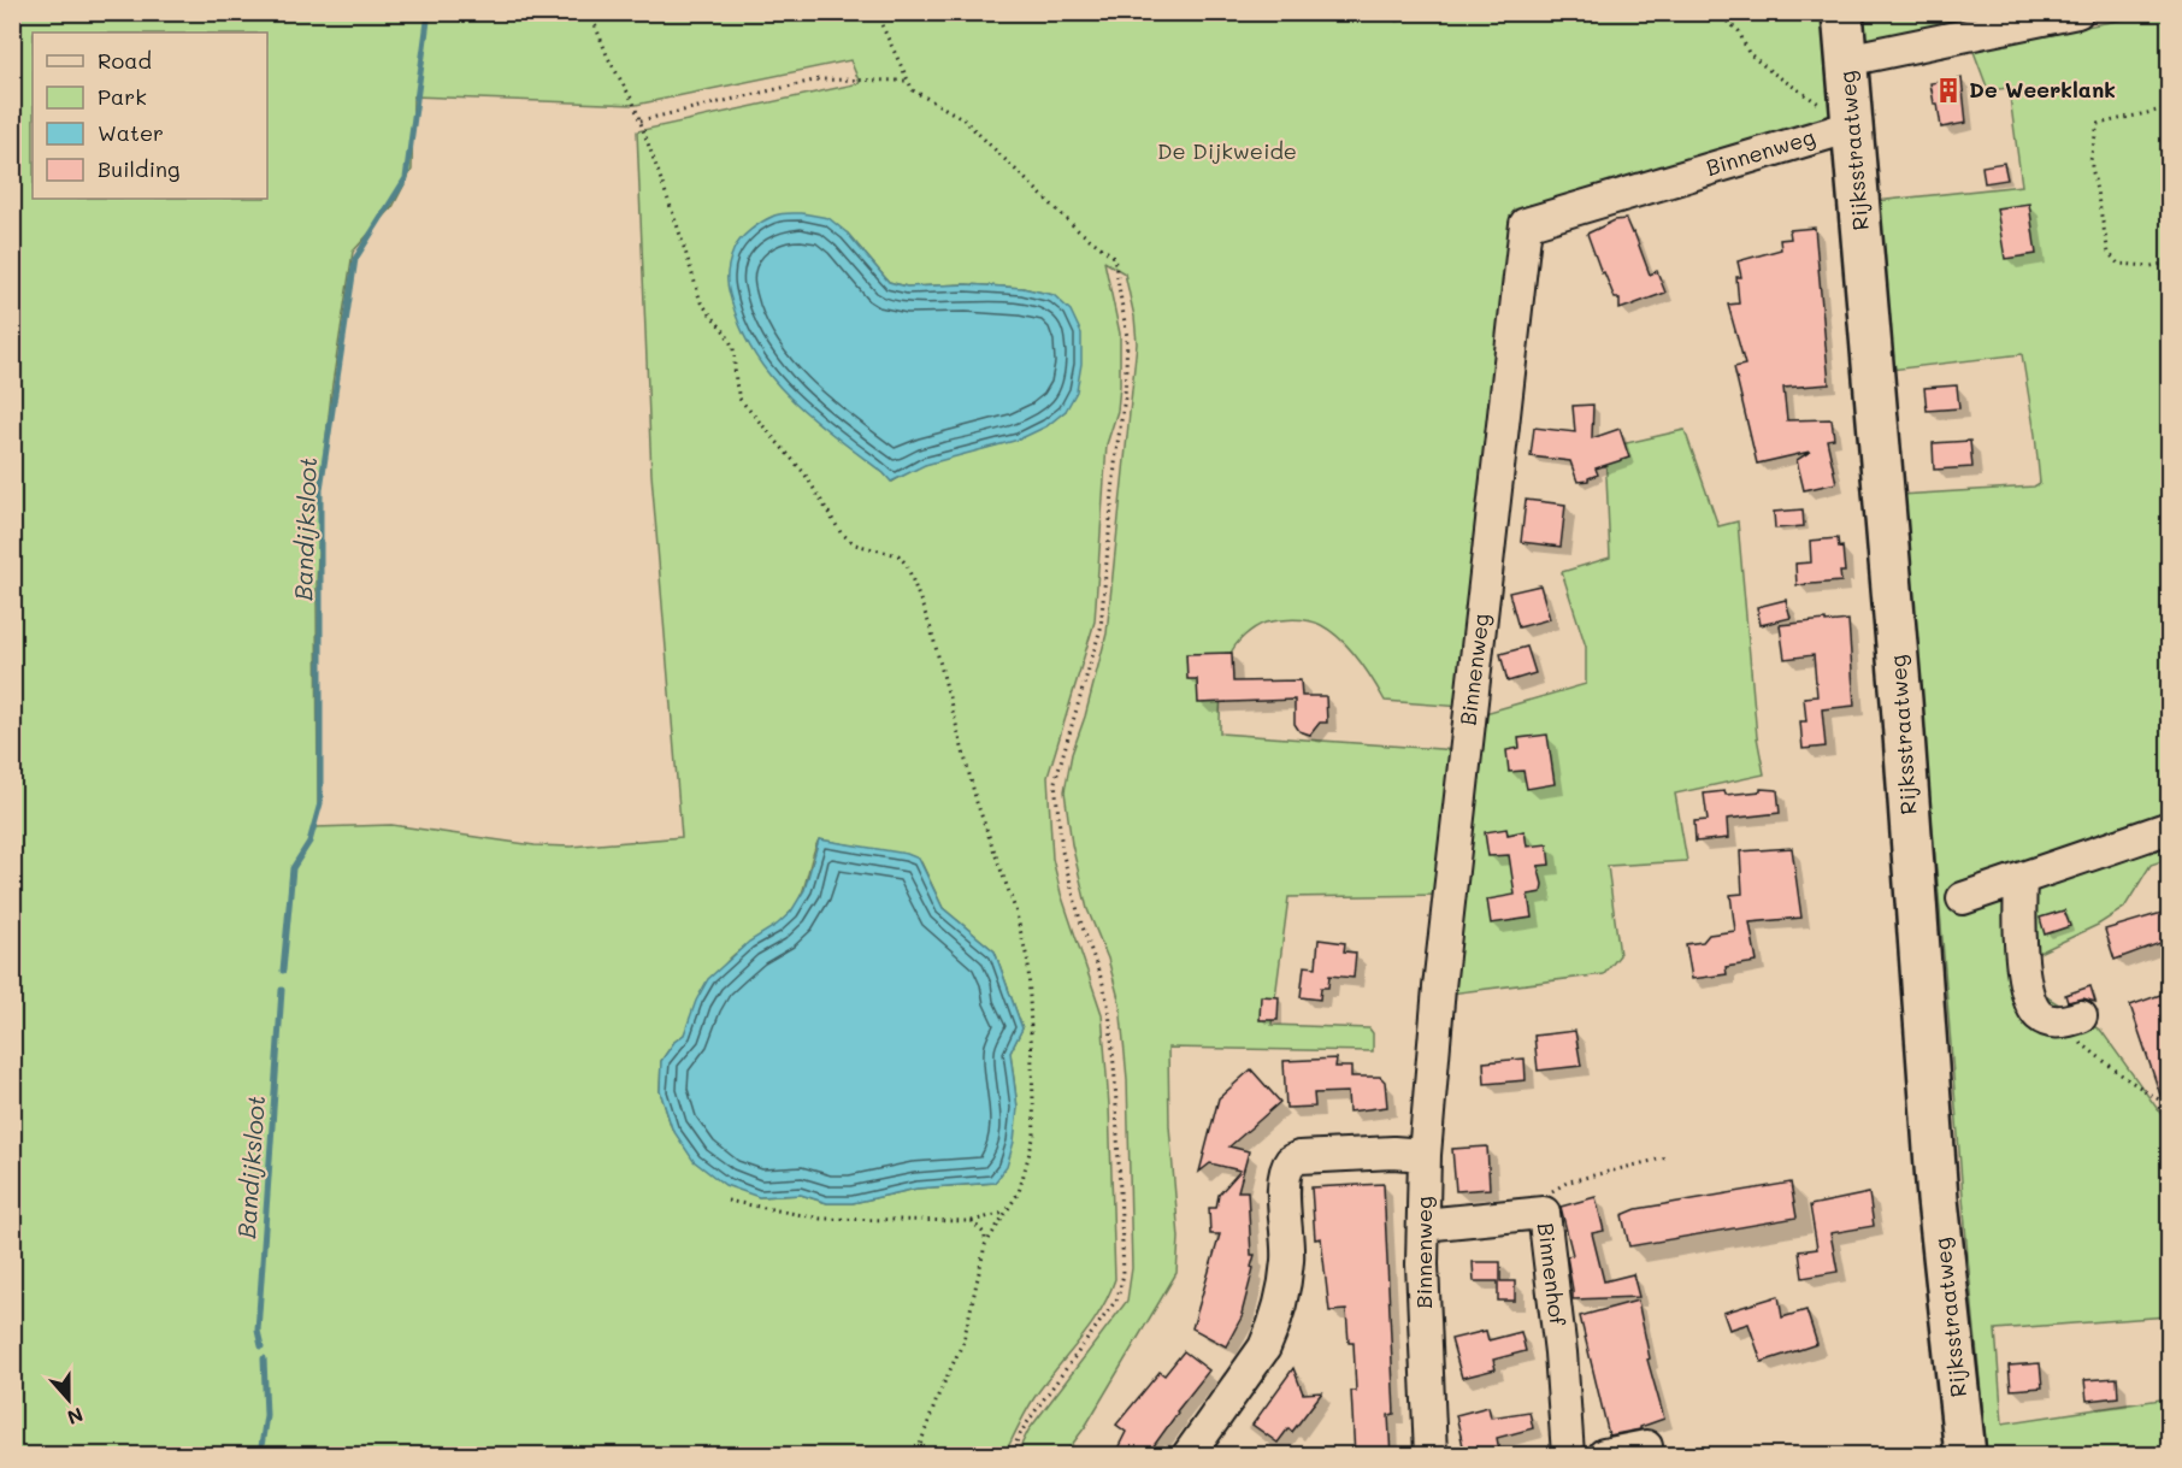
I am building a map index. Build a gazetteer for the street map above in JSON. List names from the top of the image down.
{
  "streets": {
    "main road": ["Rijksstraatweg"],
    "street": ["Binnenweg", "Binnenhof"]
  },
  "crossings": [
    ["Rijksstraatweg", "Binnenweg"],
    ["Binnenweg", "Binnenhof"]
  ],
  "water": ["Bandijksloot"],
  "parks": ["De Dijkweide"],
  "places": {
    "building": ["De Weerklank"]
  },
  "legend": [
    "Road",
    "Park",
    "Water",
    "Building"
  ],
  "north": "bottom"
}
